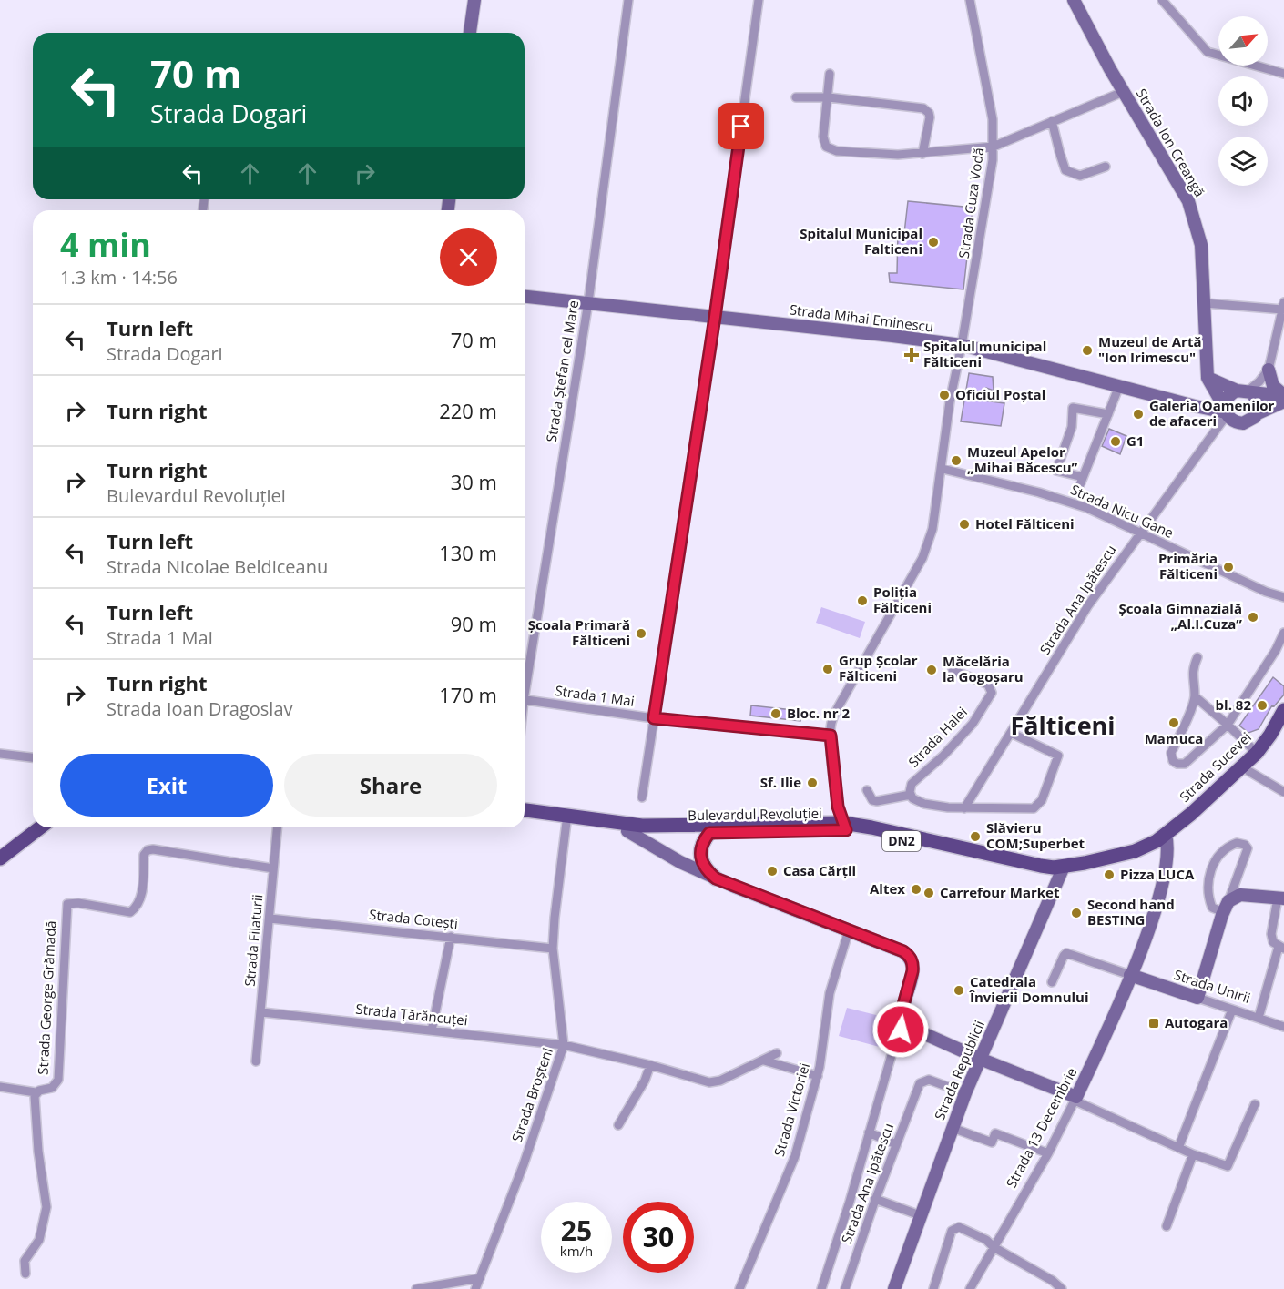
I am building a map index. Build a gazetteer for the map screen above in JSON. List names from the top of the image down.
{
  "streets": {
    "main road": ["Strada Sucevei", "Bulevardul Revoluției", "DN2"],
    "street": [
      "Strada Ion Creangă",
      "Strada Cuza Vodă",
      "Strada Mihai Eminescu",
      "Strada Ștefan cel Mare",
      "Strada Nicu Gane",
      "Strada Ana Ipătescu",
      "Strada 1 Mai",
      "Strada Halei",
      "Strada Cotești",
      "Strada Filaturii",
      "Strada Unirii",
      "Strada George Grămadă",
      "Strada Țărăncuței",
      "Strada Republicii",
      "Strada Broșteni",
      "Strada Victoriei",
      "Strada 13 Decembrie"
    ]
  },
  "crossings": [
    ["Strada Cuza Vodă", "Strada Mihai Eminescu"],
    ["Strada Cuza Vodă", "Strada Nicu Gane"],
    ["Strada Cuza Vodă", "Strada 1 Mai"],
    ["Strada Cuza Vodă", "Bulevardul Revoluției"],
    ["Strada Mihai Eminescu", "Strada Ștefan cel Mare"],
    ["Strada Mihai Eminescu", "Strada Ana Ipătescu"],
    ["Strada Nicu Gane", "Strada Ana Ipătescu"],
    ["Strada Ana Ipătescu", "Strada Republicii"],
    ["Strada Sucevei", "Bulevardul Revoluției"],
    ["Bulevardul Revoluției", "DN2"],
    ["Bulevardul Revoluției", "Strada Republicii"],
    ["DN2", "Strada Broșteni"],
    ["Strada Cotești", "Strada Filaturii"],
    ["Strada Cotești", "Strada Broșteni"],
    ["Strada Filaturii", "Strada George Grămadă"],
    ["Strada Filaturii", "Strada Țărăncuței"],
    ["Strada Unirii", "Strada 13 Decembrie"],
    ["Strada Țărăncuței", "Strada Broșteni"]
  ],
  "districts": ["Fălticeni"],
  "places": {
    "other": [
      "Spitalul Municipal Falticeni",
      "Muzeul de Artă \"Ion Irimescu\"",
      "Oficiul Poștal",
      "Galeria Oamenilor de afaceri",
      "G1",
      "Muzeul Apelor „Mihai Băcescu”",
      "Hotel Fălticeni",
      "Primăria Fălticeni",
      "Poliția Fălticeni",
      "Școala Gimnazială „Al.I.Cuza”",
      "Școala Primară Fălticeni",
      "Grup Școlar Fălticeni",
      "Măcelăria la Gogoșaru",
      "bl. 82",
      "Bloc. nr 2",
      "Mamuca",
      "Sf. Ilie",
      "Slăvieru COM;Superbet",
      "Casa Cărții",
      "Pizza LUCA",
      "Altex",
      "Carrefour Market",
      "Second hand BESTING",
      "Catedrala Învierii Domnului"
    ],
    "health": ["Spitalul municipal Fălticeni"],
    "transit": ["Autogara"]
  },
  "north": "top right",
  "page": {
    "turn": ["70 m", "Strada Dogari"],
    "heading": ["4 min", "1.3 km · 14:56"],
    "list": [
      {
        "name": "Turn left",
        "note": "Strada Dogari",
        "value": "70 m"
      },
      {
        "name": "Turn right",
        "value": "220 m"
      },
      {
        "name": "Turn right",
        "note": "Bulevardul Revoluției",
        "value": "30 m"
      },
      {
        "name": "Turn left",
        "note": "Strada Nicolae Beldiceanu",
        "value": "130 m"
      },
      {
        "name": "Turn left",
        "note": "Strada 1 Mai",
        "value": "90 m"
      },
      {
        "name": "Turn right",
        "note": "Strada Ioan Dragoslav",
        "value": "170 m"
      }
    ],
    "buttons": ["Exit", "Share"],
    "speed": "25 km/h",
    "limit": "30"
  }
}
